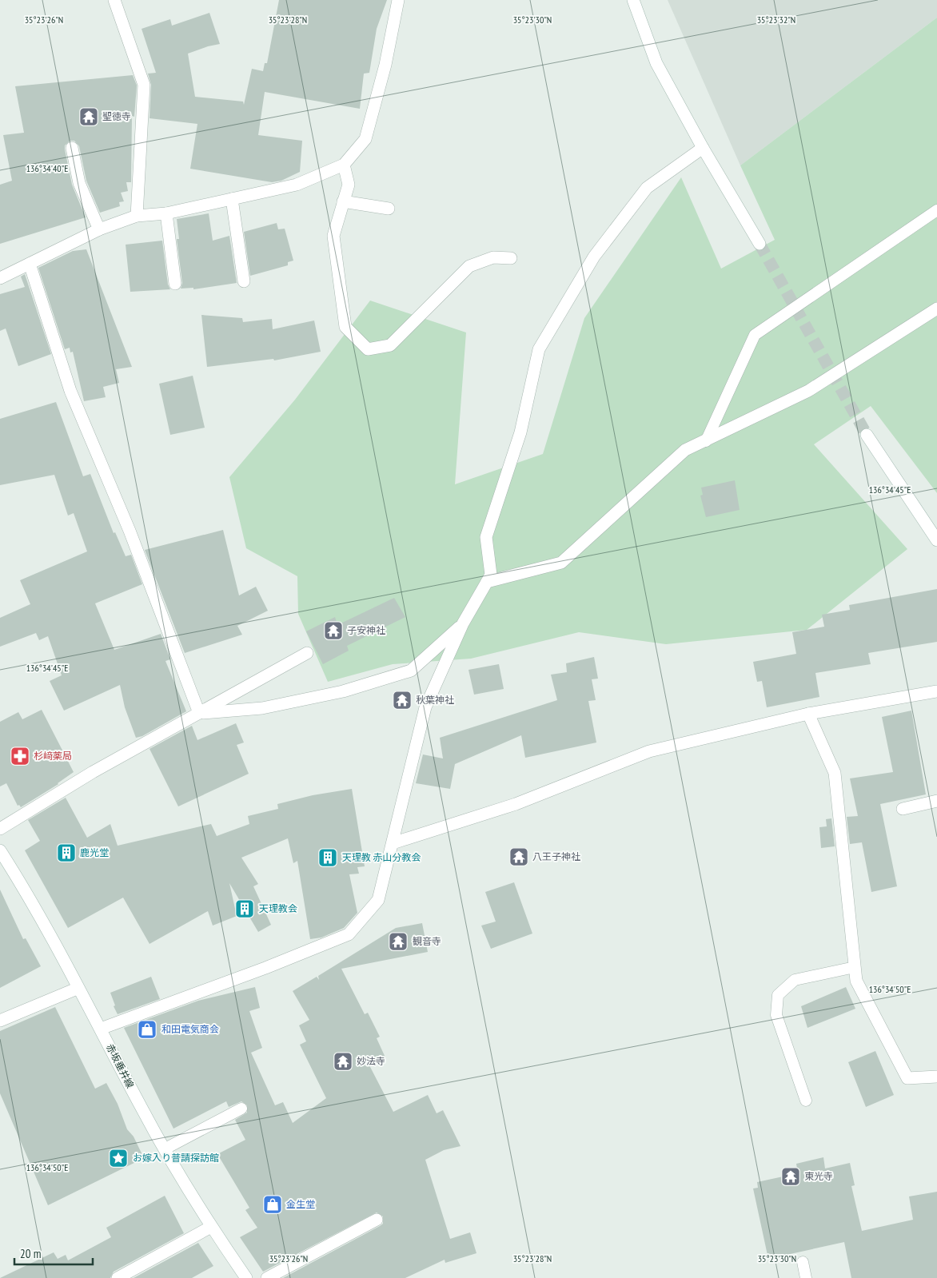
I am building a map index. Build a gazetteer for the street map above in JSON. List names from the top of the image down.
{
  "streets": {
    "street": ["赤坂垂井線"]
  },
  "places": {
    "temple": [
      "聖徳寺",
      "子安神社",
      "秋葉神社",
      "八王子神社",
      "観音寺",
      "妙法寺",
      "東光寺"
    ],
    "pharmacy": ["杉﨑薬局"],
    "building": ["鹿光堂", "天理教 赤山分教会", "天理教会"],
    "shop": ["和田電気商会", "金生堂"],
    "place": ["お嫁入り普請探訪館"]
  },
  "scale_bar": "20 m",
  "coordinates": [
    "35°23'26\"N",
    "35°23'28\"N",
    "35°23'30\"N",
    "35°23'32\"N",
    "136°34'40\"E",
    "136°34'45\"E",
    "136°34'50\"E"
  ]
}
